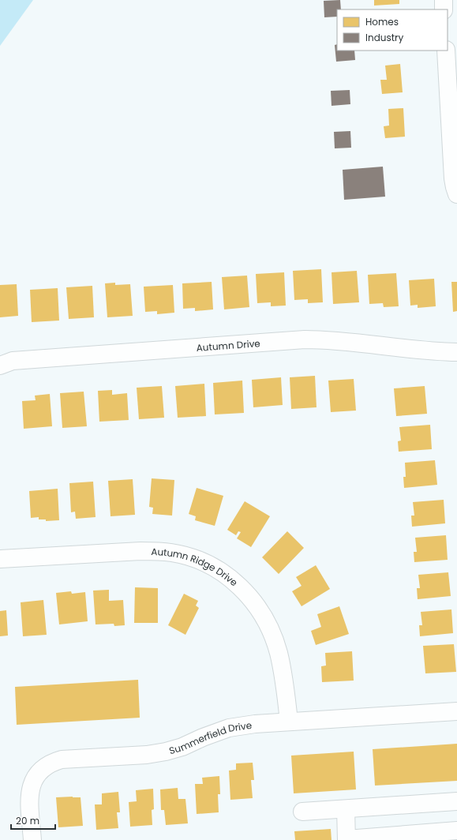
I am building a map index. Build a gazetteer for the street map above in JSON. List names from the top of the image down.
{
  "streets": {
    "street": ["Autumn Drive", "Autumn Ridge Drive", "Summerfield Drive"]
  },
  "crossings": [
    ["Autumn Ridge Drive", "Summerfield Drive"]
  ],
  "legend": ["Homes", "Industry"],
  "scale_bar": "20 m"
}
